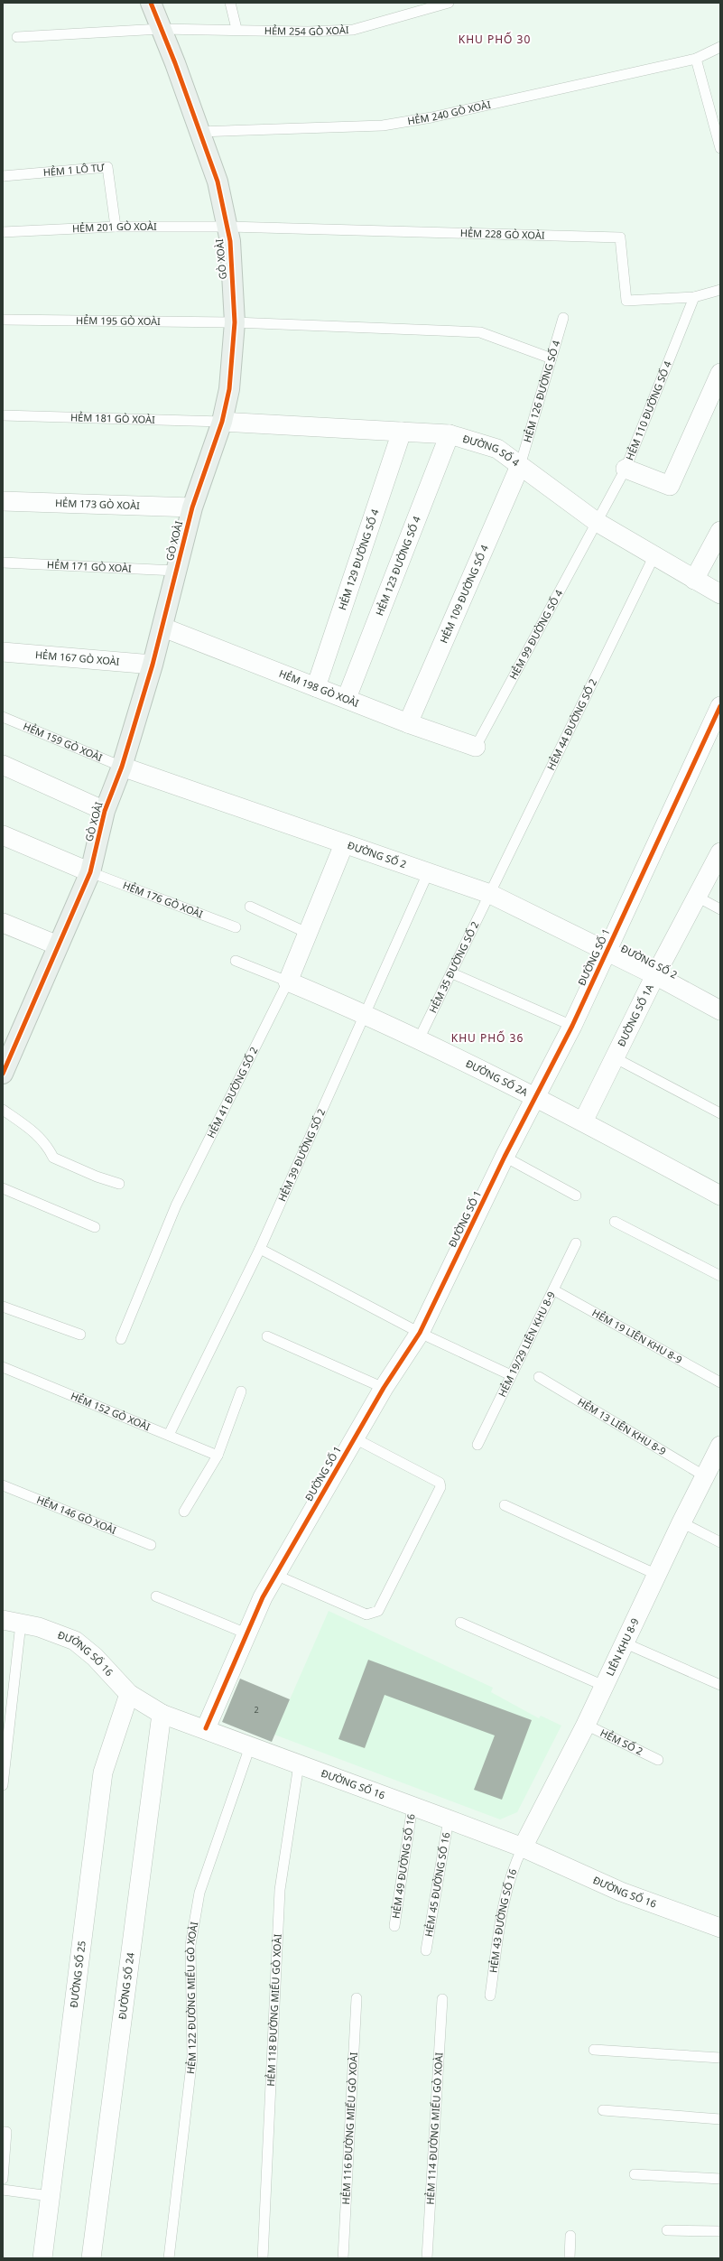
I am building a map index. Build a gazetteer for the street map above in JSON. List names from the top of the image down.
{
  "streets": {
    "street": [
      "GÒ XOÀI",
      "ĐƯỜNG SỐ 4",
      "HẺM 173 GÒ XOÀI",
      "HẺM 129 ĐƯỜNG SỐ 4",
      "HẺM 123 ĐƯỜNG SỐ 4",
      "HẺM 109 ĐƯỜNG SỐ 4",
      "HẺM 167 GÒ XOÀI",
      "HẺM 198 GÒ XOÀI",
      "ĐƯỜNG SỐ 2",
      "ĐƯỜNG SỐ 1",
      "ĐƯỜNG SỐ 1A",
      "ĐƯỜNG SỐ 2A",
      "HẺM 41 ĐƯỜNG SỐ 2",
      "LIÊN KHU 8-9",
      "ĐƯỜNG SỐ 16",
      "ĐƯỜNG SỐ 25",
      "ĐƯỜNG SỐ 24"
    ],
    "lane": [
      "HẺM 254 GÒ XOÀI",
      "HẺM 240 GÒ XOÀI",
      "HẺM 1 LÔ TƯ",
      "HẺM 201 GÒ XOÀI",
      "HẺM 228 GÒ XOÀI",
      "HẺM 195 GÒ XOÀI",
      "HẺM 126 ĐƯỜNG SỐ 4",
      "HẺM 110 ĐƯỜNG SỐ 4",
      "HẺM 181 GÒ XOÀI",
      "HẺM 171 GÒ XOÀI",
      "HẺM 99 ĐƯỜNG SỐ 4",
      "HẺM 44 ĐƯỜNG SỐ 2",
      "HẺM 159 GÒ XOÀI",
      "HẺM 176 GÒ XOÀI",
      "HẺM 35 ĐƯỜNG SỐ 2",
      "HẺM 39 ĐƯỜNG SỐ 2",
      "HẺM 19 LIÊN KHU 8-9",
      "HẺM 19/29 LIÊN KHU 8-9",
      "HẺM 152 GÒ XOÀI",
      "HẺM 13 LIÊN KHU 8-9",
      "HẺM 146 GÒ XOÀI",
      "HẺM SỐ 2",
      "HẺM 49 ĐƯỜNG SỐ 16",
      "HẺM 45 ĐƯỜNG SỐ 16",
      "HẺM 43 ĐƯỜNG SỐ 16",
      "HẺM 122 ĐƯỜNG MIẾU GÒ XOÀI",
      "HẺM 118 ĐƯỜNG MIẾU GÒ XOÀI",
      "HẺM 116 ĐƯỜNG MIẾU GÒ XOÀI",
      "HẺM 114 ĐƯỜNG MIẾU GÒ XOÀI"
    ]
  },
  "crossings": [
    ["HẺM 254 GÒ XOÀI", "GÒ XOÀI"],
    ["HẺM 240 GÒ XOÀI", "GÒ XOÀI"],
    ["HẺM 1 LÔ TƯ", "HẺM 201 GÒ XOÀI"],
    ["HẺM 201 GÒ XOÀI", "HẺM 228 GÒ XOÀI"],
    ["HẺM 201 GÒ XOÀI", "GÒ XOÀI"],
    ["HẺM 228 GÒ XOÀI", "GÒ XOÀI"],
    ["HẺM 228 GÒ XOÀI", "HẺM 110 ĐƯỜNG SỐ 4"],
    ["GÒ XOÀI", "HẺM 195 GÒ XOÀI"],
    ["GÒ XOÀI", "HẺM 181 GÒ XOÀI"],
    ["GÒ XOÀI", "ĐƯỜNG SỐ 4"],
    ["GÒ XOÀI", "HẺM 173 GÒ XOÀI"],
    ["GÒ XOÀI", "HẺM 171 GÒ XOÀI"],
    ["GÒ XOÀI", "HẺM 167 GÒ XOÀI"],
    ["GÒ XOÀI", "HẺM 198 GÒ XOÀI"],
    ["GÒ XOÀI", "HẺM 159 GÒ XOÀI"],
    ["GÒ XOÀI", "ĐƯỜNG SỐ 2"],
    ["GÒ XOÀI", "HẺM 176 GÒ XOÀI"],
    ["HẺM 195 GÒ XOÀI", "HẺM 126 ĐƯỜNG SỐ 4"],
    ["HẺM 126 ĐƯỜNG SỐ 4", "ĐƯỜNG SỐ 4"],
    ["HẺM 126 ĐƯỜNG SỐ 4", "HẺM 109 ĐƯỜNG SỐ 4"],
    ["HẺM 110 ĐƯỜNG SỐ 4", "ĐƯỜNG SỐ 4"],
    ["HẺM 110 ĐƯỜNG SỐ 4", "HẺM 99 ĐƯỜNG SỐ 4"],
    ["HẺM 181 GÒ XOÀI", "ĐƯỜNG SỐ 4"],
    ["ĐƯỜNG SỐ 4", "HẺM 129 ĐƯỜNG SỐ 4"],
    ["ĐƯỜNG SỐ 4", "HẺM 123 ĐƯỜNG SỐ 4"],
    ["ĐƯỜNG SỐ 4", "HẺM 109 ĐƯỜNG SỐ 4"],
    ["ĐƯỜNG SỐ 4", "HẺM 99 ĐƯỜNG SỐ 4"],
    ["ĐƯỜNG SỐ 4", "HẺM 44 ĐƯỜNG SỐ 2"],
    ["HẺM 129 ĐƯỜNG SỐ 4", "HẺM 198 GÒ XOÀI"],
    ["HẺM 123 ĐƯỜNG SỐ 4", "HẺM 198 GÒ XOÀI"],
    ["HẺM 109 ĐƯỜNG SỐ 4", "HẺM 198 GÒ XOÀI"],
    ["HẺM 99 ĐƯỜNG SỐ 4", "HẺM 198 GÒ XOÀI"],
    ["HẺM 44 ĐƯỜNG SỐ 2", "ĐƯỜNG SỐ 2"],
    ["HẺM 44 ĐƯỜNG SỐ 2", "HẺM 35 ĐƯỜNG SỐ 2"],
    ["HẺM 159 GÒ XOÀI", "ĐƯỜNG SỐ 2"],
    ["ĐƯỜNG SỐ 2", "ĐƯỜNG SỐ 1"],
    ["ĐƯỜNG SỐ 2", "HẺM 35 ĐƯỜNG SỐ 2"],
    ["ĐƯỜNG SỐ 2", "ĐƯỜNG SỐ 1A"],
    ["ĐƯỜNG SỐ 2", "HẺM 41 ĐƯỜNG SỐ 2"],
    ["ĐƯỜNG SỐ 2", "HẺM 39 ĐƯỜNG SỐ 2"],
    ["ĐƯỜNG SỐ 1", "ĐƯỜNG SỐ 2A"],
    ["ĐƯỜNG SỐ 1", "ĐƯỜNG SỐ 16"],
    ["HẺM 35 ĐƯỜNG SỐ 2", "ĐƯỜNG SỐ 2A"],
    ["ĐƯỜNG SỐ 1A", "ĐƯỜNG SỐ 2A"],
    ["ĐƯỜNG SỐ 2A", "HẺM 41 ĐƯỜNG SỐ 2"],
    ["ĐƯỜNG SỐ 2A", "HẺM 39 ĐƯỜNG SỐ 2"],
    ["HẺM 39 ĐƯỜNG SỐ 2", "HẺM 152 GÒ XOÀI"],
    ["HẺM 19 LIÊN KHU 8-9", "HẺM 19/29 LIÊN KHU 8-9"],
    ["HẺM 13 LIÊN KHU 8-9", "LIÊN KHU 8-9"],
    ["LIÊN KHU 8-9", "ĐƯỜNG SỐ 16"],
    ["LIÊN KHU 8-9", "HẺM SỐ 2"],
    ["LIÊN KHU 8-9", "HẺM 43 ĐƯỜNG SỐ 16"],
    ["ĐƯỜNG SỐ 16", "HẺM 49 ĐƯỜNG SỐ 16"],
    ["ĐƯỜNG SỐ 16", "HẺM 45 ĐƯỜNG SỐ 16"],
    ["ĐƯỜNG SỐ 16", "HẺM 43 ĐƯỜNG SỐ 16"],
    ["ĐƯỜNG SỐ 16", "ĐƯỜNG SỐ 25"],
    ["ĐƯỜNG SỐ 16", "ĐƯỜNG SỐ 24"],
    ["ĐƯỜNG SỐ 16", "HẺM 122 ĐƯỜNG MIẾU GÒ XOÀI"],
    ["ĐƯỜNG SỐ 16", "HẺM 118 ĐƯỜNG MIẾU GÒ XOÀI"]
  ],
  "districts": ["KHU PHỐ 30", "KHU PHỐ 36"],
  "house_numbers": ["2"]
}
